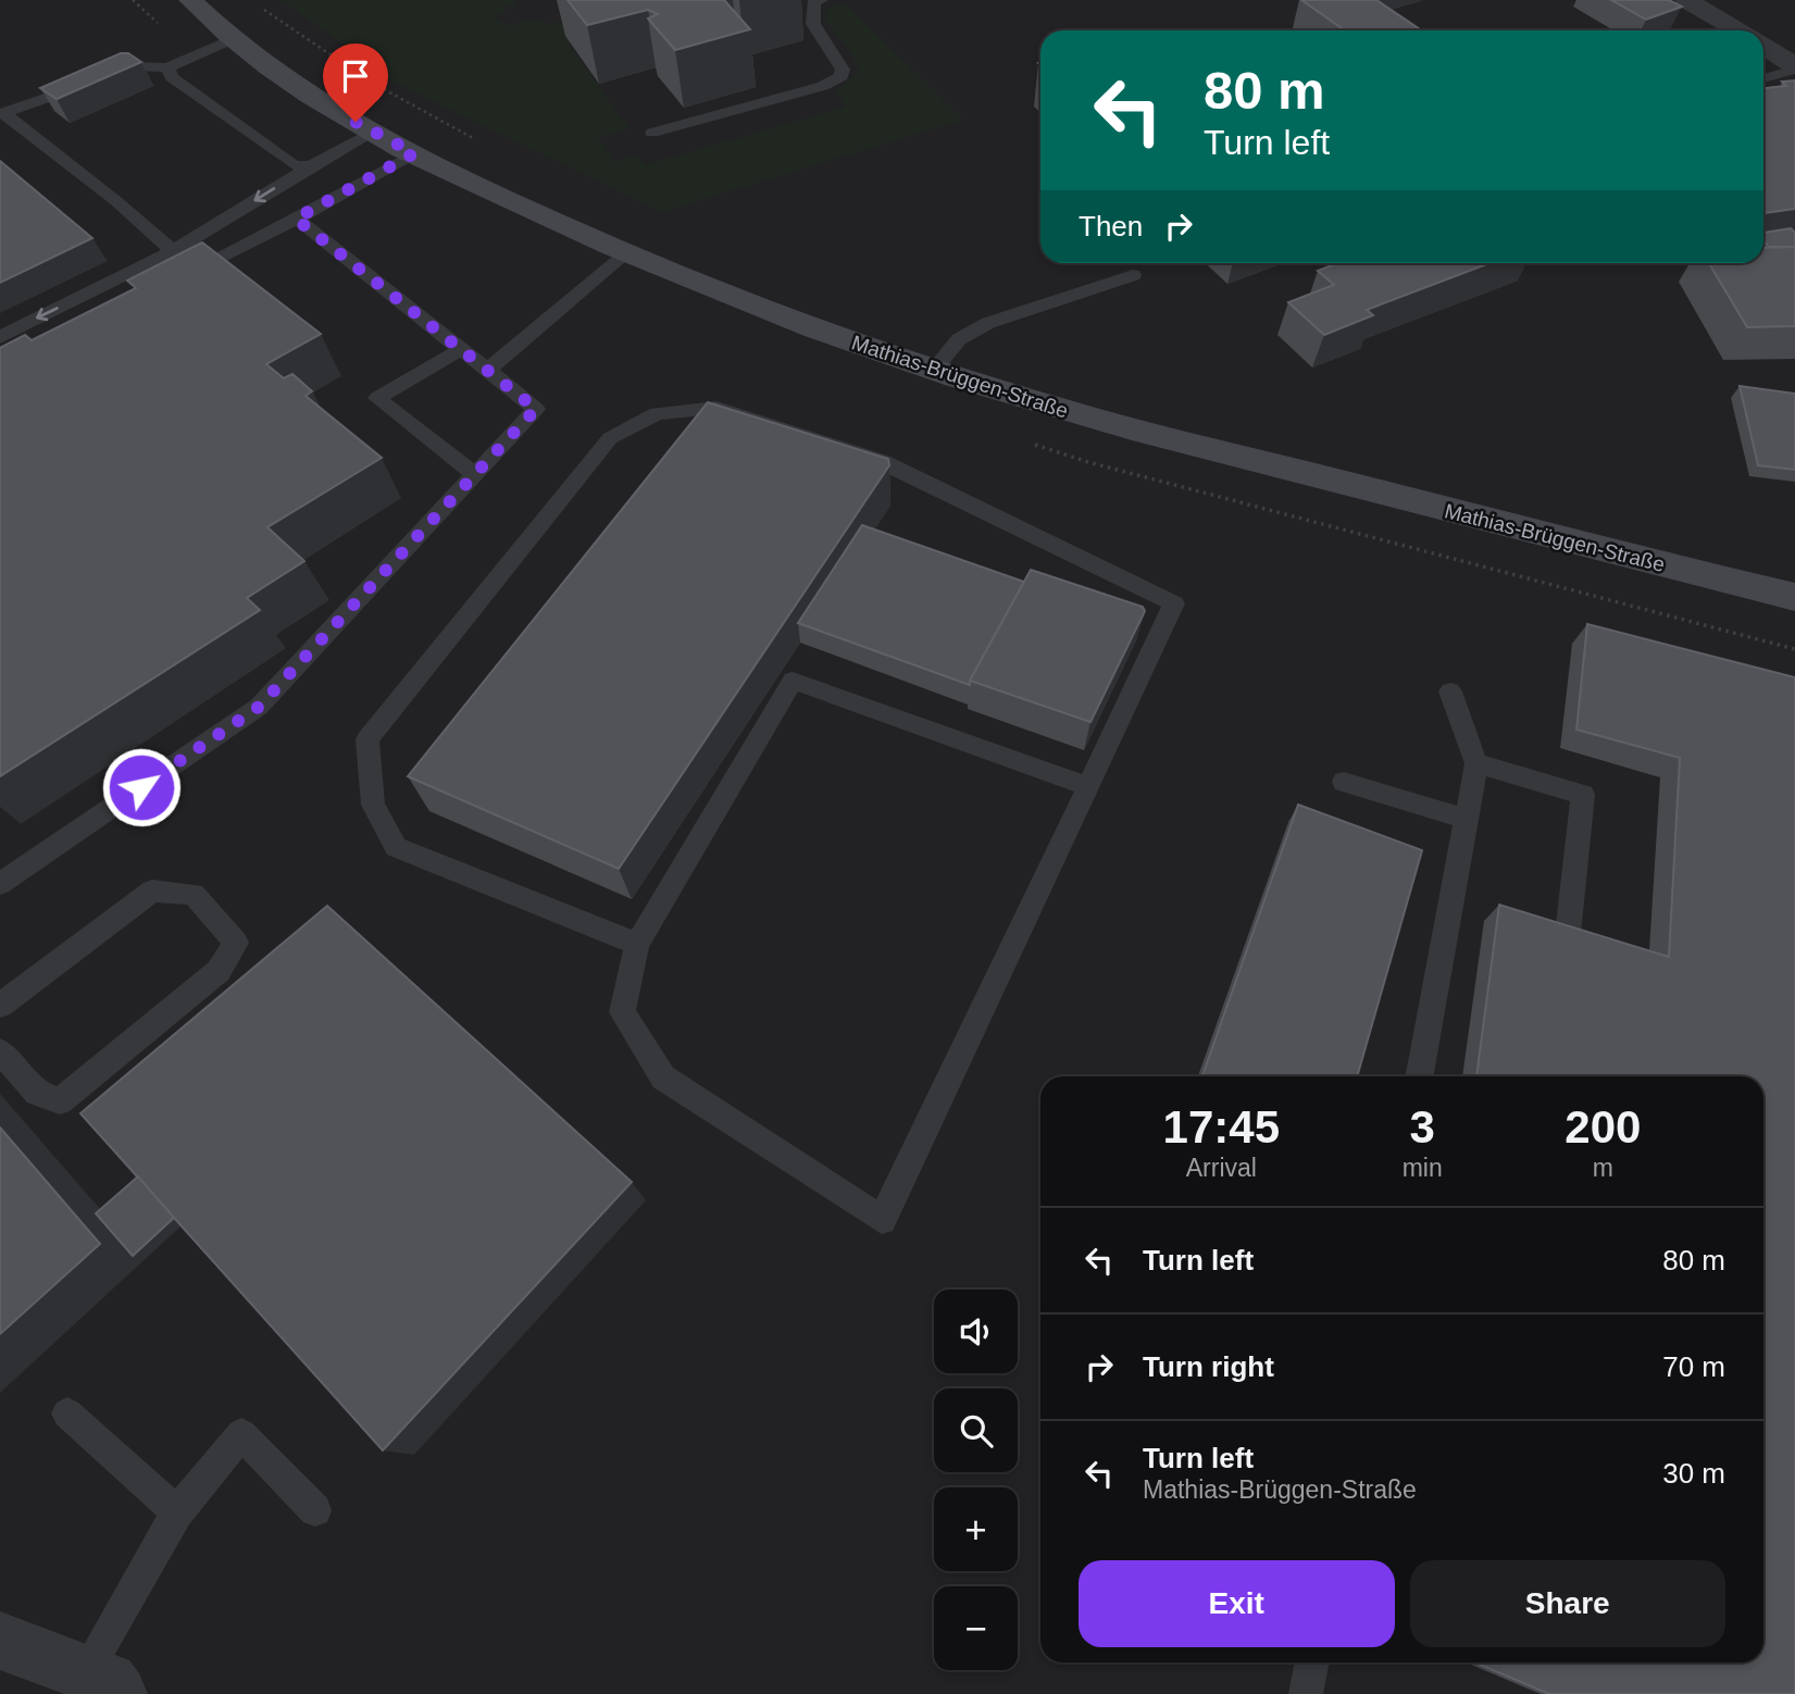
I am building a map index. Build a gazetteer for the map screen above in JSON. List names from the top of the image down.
{
  "streets": {
    "street": ["Mathias-Brüggen-Straße"]
  },
  "page": {
    "turn": ["80 m", "Turn left"],
    "then": "Then",
    "eta": [
      "17:45",
      "Arrival",
      "3",
      "min",
      "200",
      "m"
    ],
    "list": [
      {
        "name": "Turn left",
        "value": "80 m"
      },
      {
        "name": "Turn right",
        "value": "70 m"
      },
      {
        "name": "Turn left",
        "note": "Mathias-Brüggen-Straße",
        "value": "30 m"
      }
    ],
    "map_buttons": ["+", "−"],
    "buttons": ["Exit", "Share"]
  }
}
